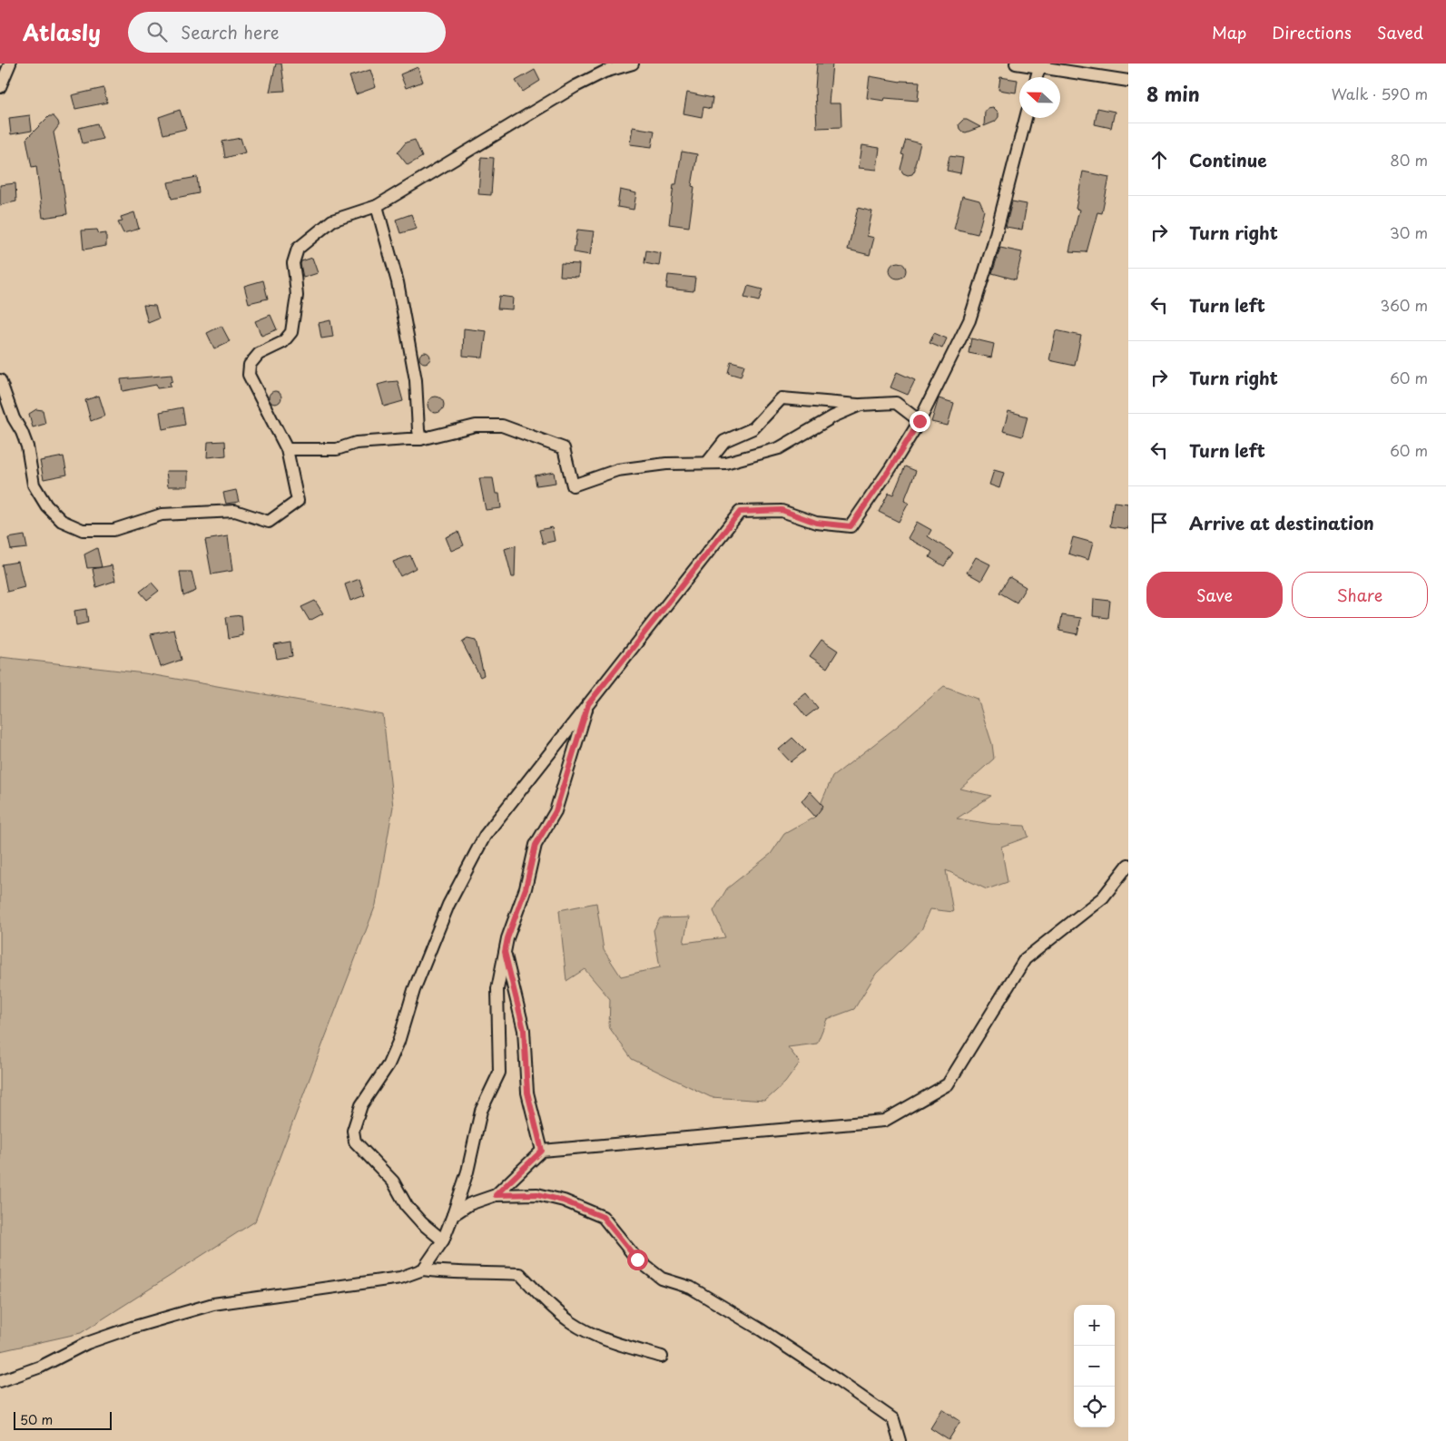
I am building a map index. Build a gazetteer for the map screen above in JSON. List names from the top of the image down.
{
  "scale_bar": "50 m",
  "north": "left",
  "page": {
    "header": "Atlasly",
    "search": "Search here",
    "nav": ["Map", "Directions", "Saved"],
    "heading": ["8 min", "Walk · 590 m"],
    "list": [
      ["Continue", "80 m"],
      ["Turn right", "30 m"],
      ["Turn left", "360 m"],
      ["Turn right", "60 m"],
      ["Turn left", "60 m"],
      "Arrive at destination"
    ],
    "buttons": ["Save", "Share"],
    "map_buttons": ["+", "−"],
    "scale": "50 m"
  }
}
